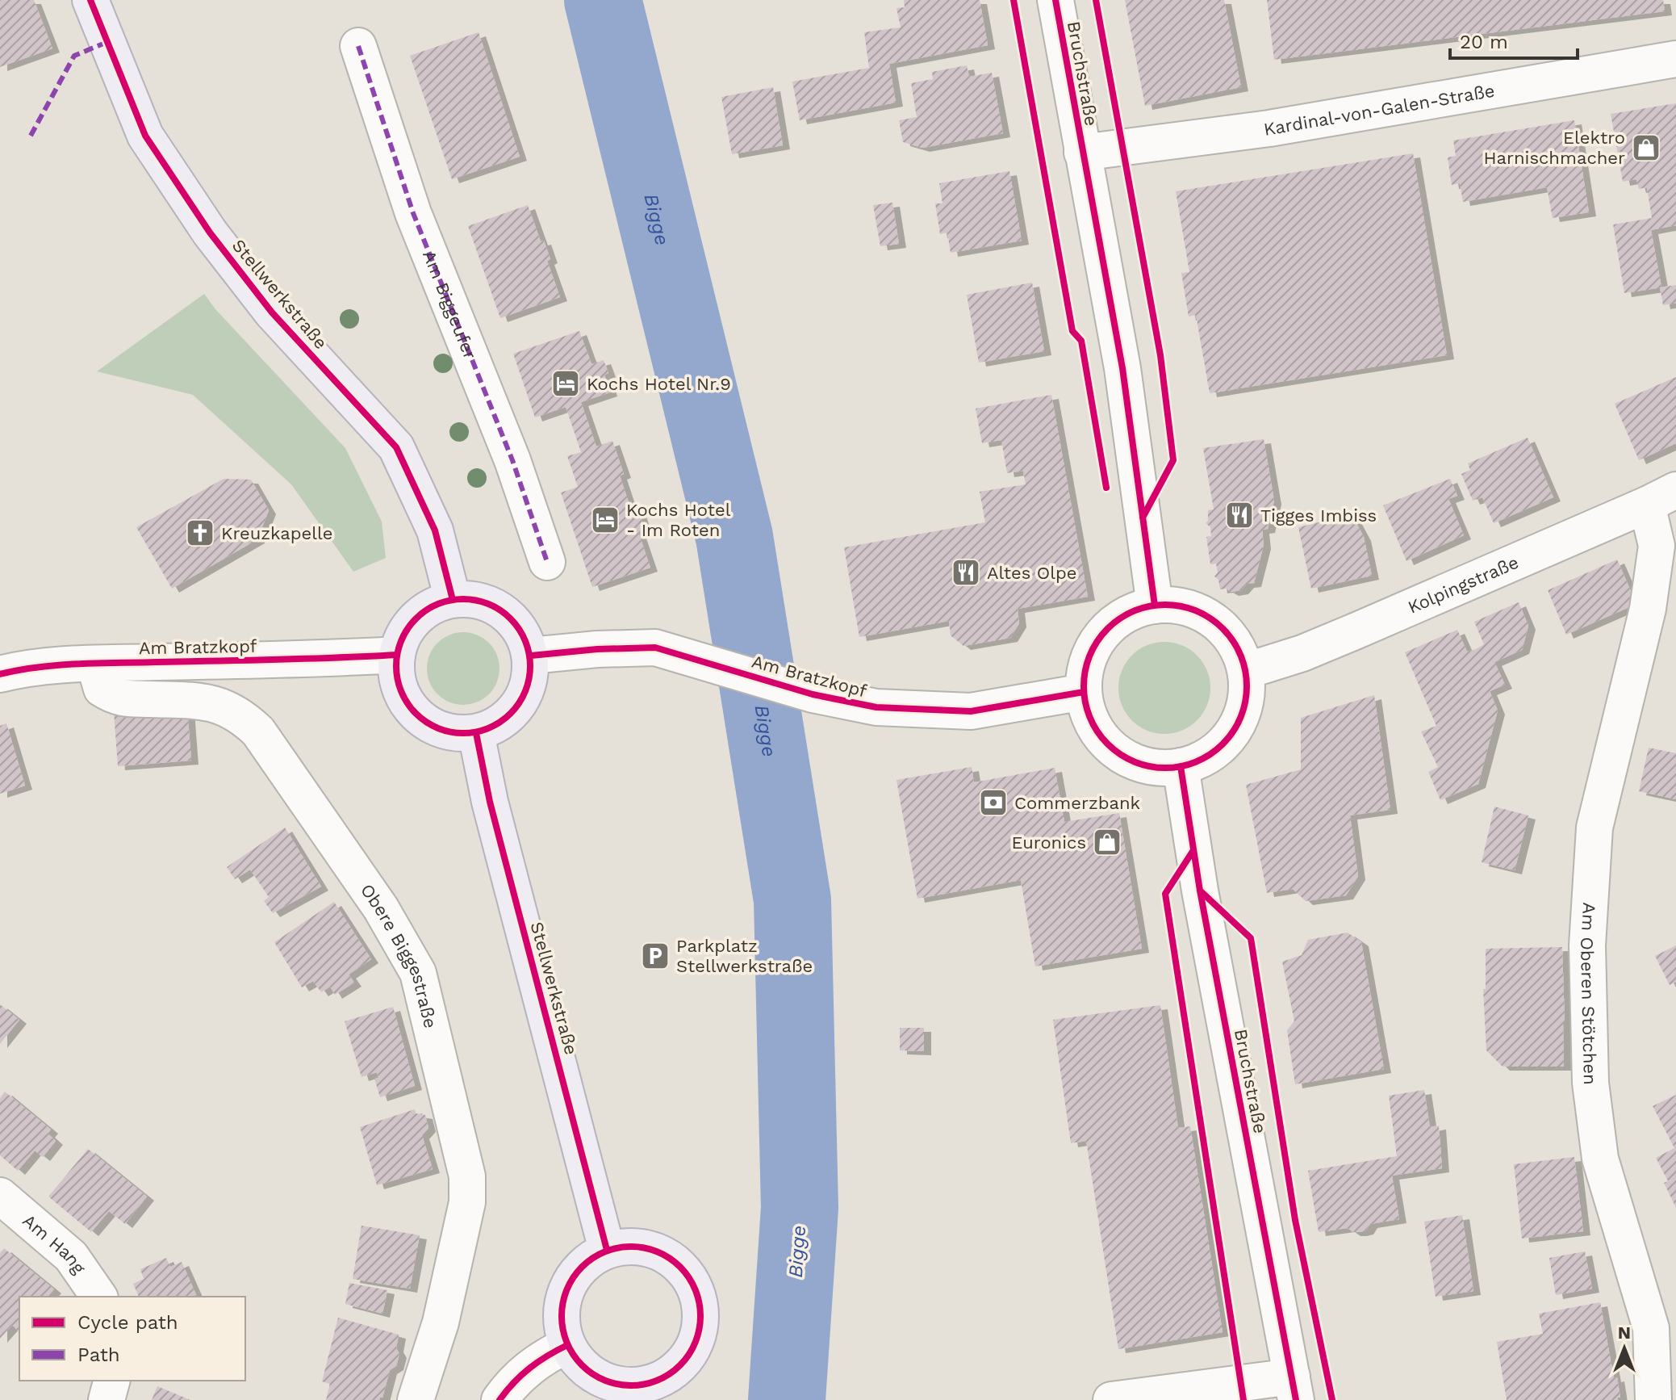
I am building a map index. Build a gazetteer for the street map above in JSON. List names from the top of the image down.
{
  "streets": {
    "main road": ["Stellwerkstraße"],
    "street": [
      "Bruchstraße",
      "Kardinal-von-Galen-Straße",
      "Am Biggeufer",
      "Kolpingstraße",
      "Am Bratzkopf",
      "Obere Biggestraße",
      "Am Oberen Stötchen",
      "Am Hang"
    ]
  },
  "crossings": [
    ["Bruchstraße", "Kardinal-von-Galen-Straße"],
    ["Bruchstraße", "Kolpingstraße"],
    ["Bruchstraße", "Am Bratzkopf"],
    ["Stellwerkstraße", "Am Bratzkopf"],
    ["Kolpingstraße", "Am Bratzkopf"],
    ["Kolpingstraße", "Am Oberen Stötchen"],
    ["Am Bratzkopf", "Obere Biggestraße"]
  ],
  "water": ["Bigge"],
  "places": {
    "shop": ["Elektro Harnischmacher", "Euronics"],
    "hotel": ["Kochs Hotel Nr.9", "Kochs Hotel - Im Roten"],
    "restaurant": ["Tigges Imbiss", "Altes Olpe"],
    "church": ["Kreuzkapelle"],
    "bank": ["Commerzbank"],
    "parking": ["Parkplatz Stellwerkstraße"]
  },
  "legend": ["Cycle path", "Path"],
  "scale_bar": "20 m",
  "north": "top"
}
